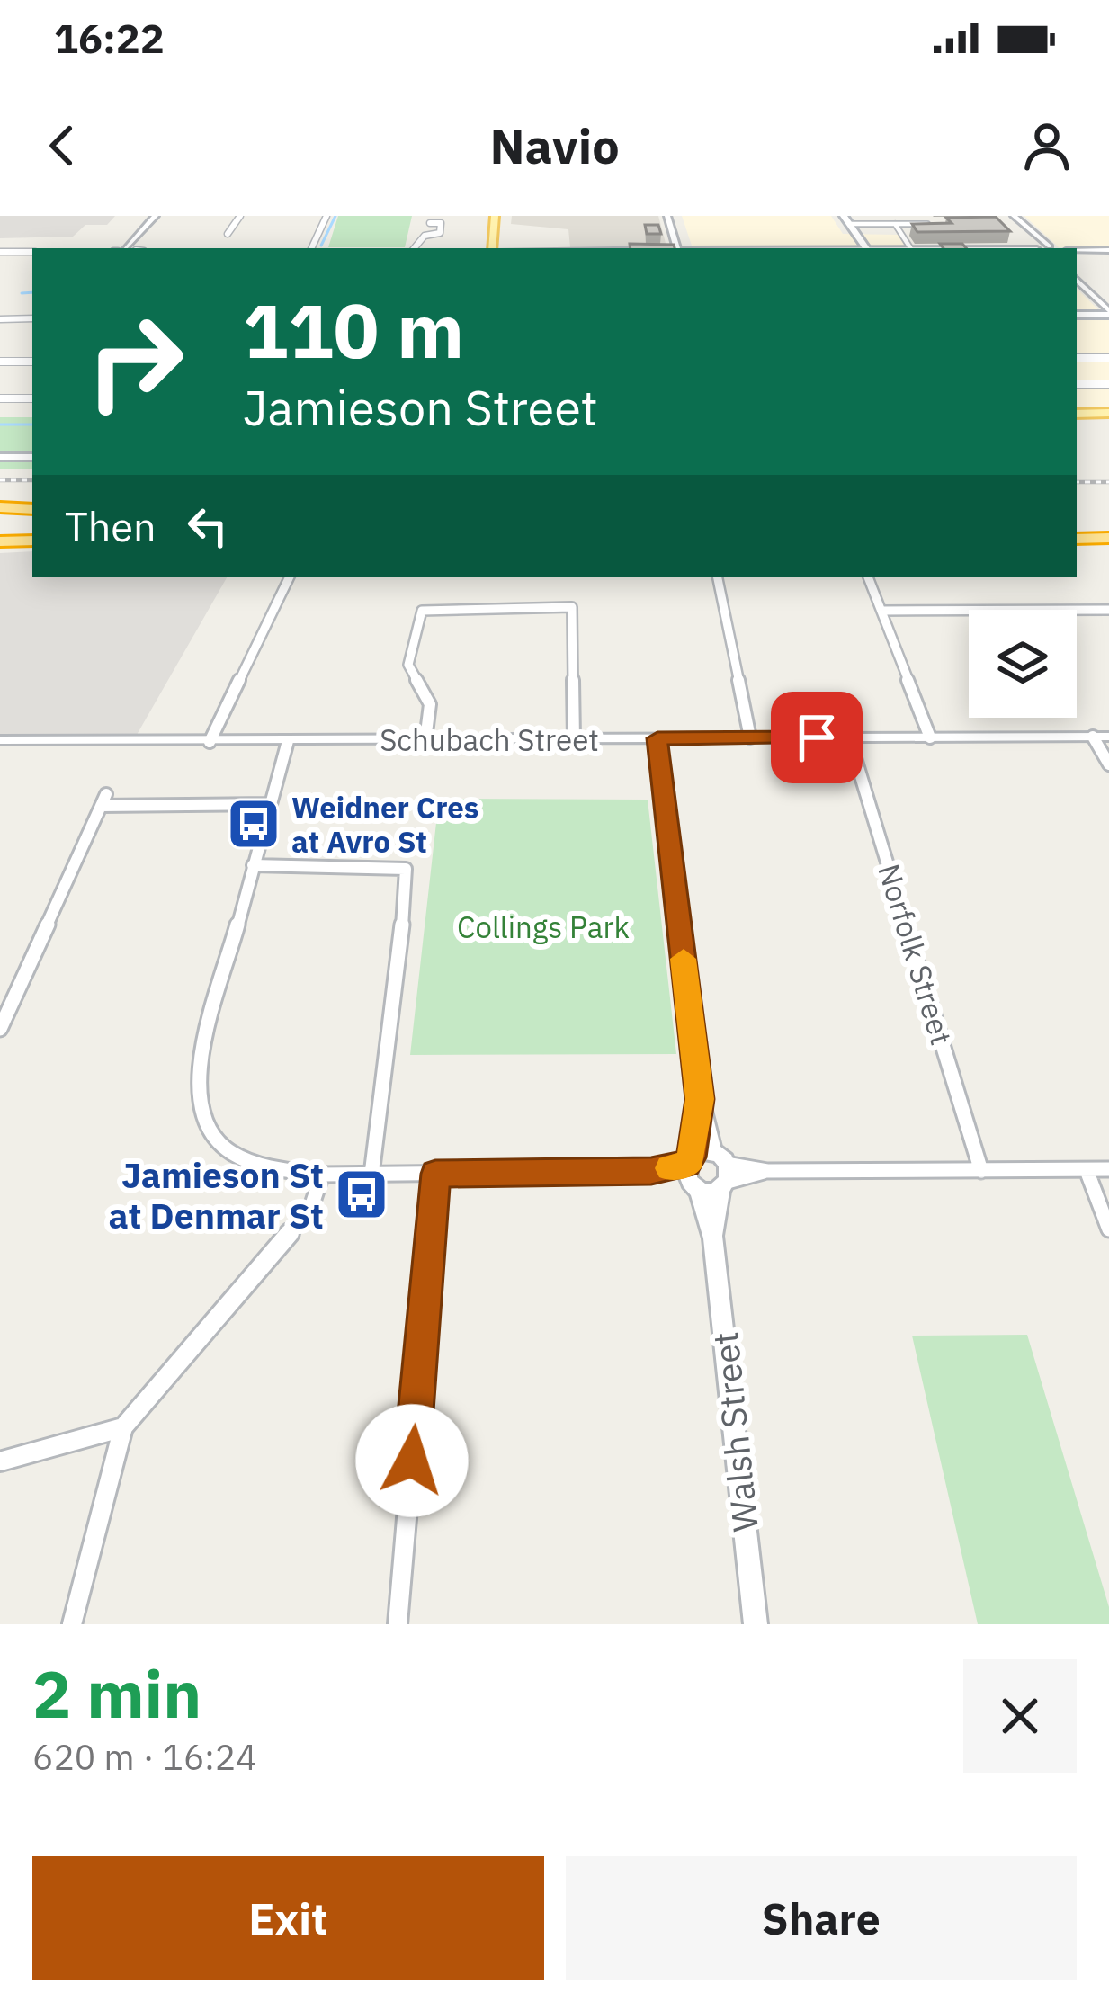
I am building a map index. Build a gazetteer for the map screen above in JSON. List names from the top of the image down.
{
  "streets": {
    "street": ["Schubach Street", "Norfolk Street", "Walsh Street"]
  },
  "crossings": [
    ["Schubach Street", "Norfolk Street"],
    ["Schubach Street", "Walsh Street"]
  ],
  "parks": ["Collings Park"],
  "places": {
    "bus stop": ["Weidner Cres at Avro St", "Jamieson St at Denmar St"]
  },
  "page": {
    "status": "16:22",
    "header": "Navio",
    "turn": ["110 m", "Jamieson Street"],
    "then": "Then",
    "heading": ["2 min", "620 m · 16:24"],
    "buttons": ["Exit", "Share"]
  }
}
